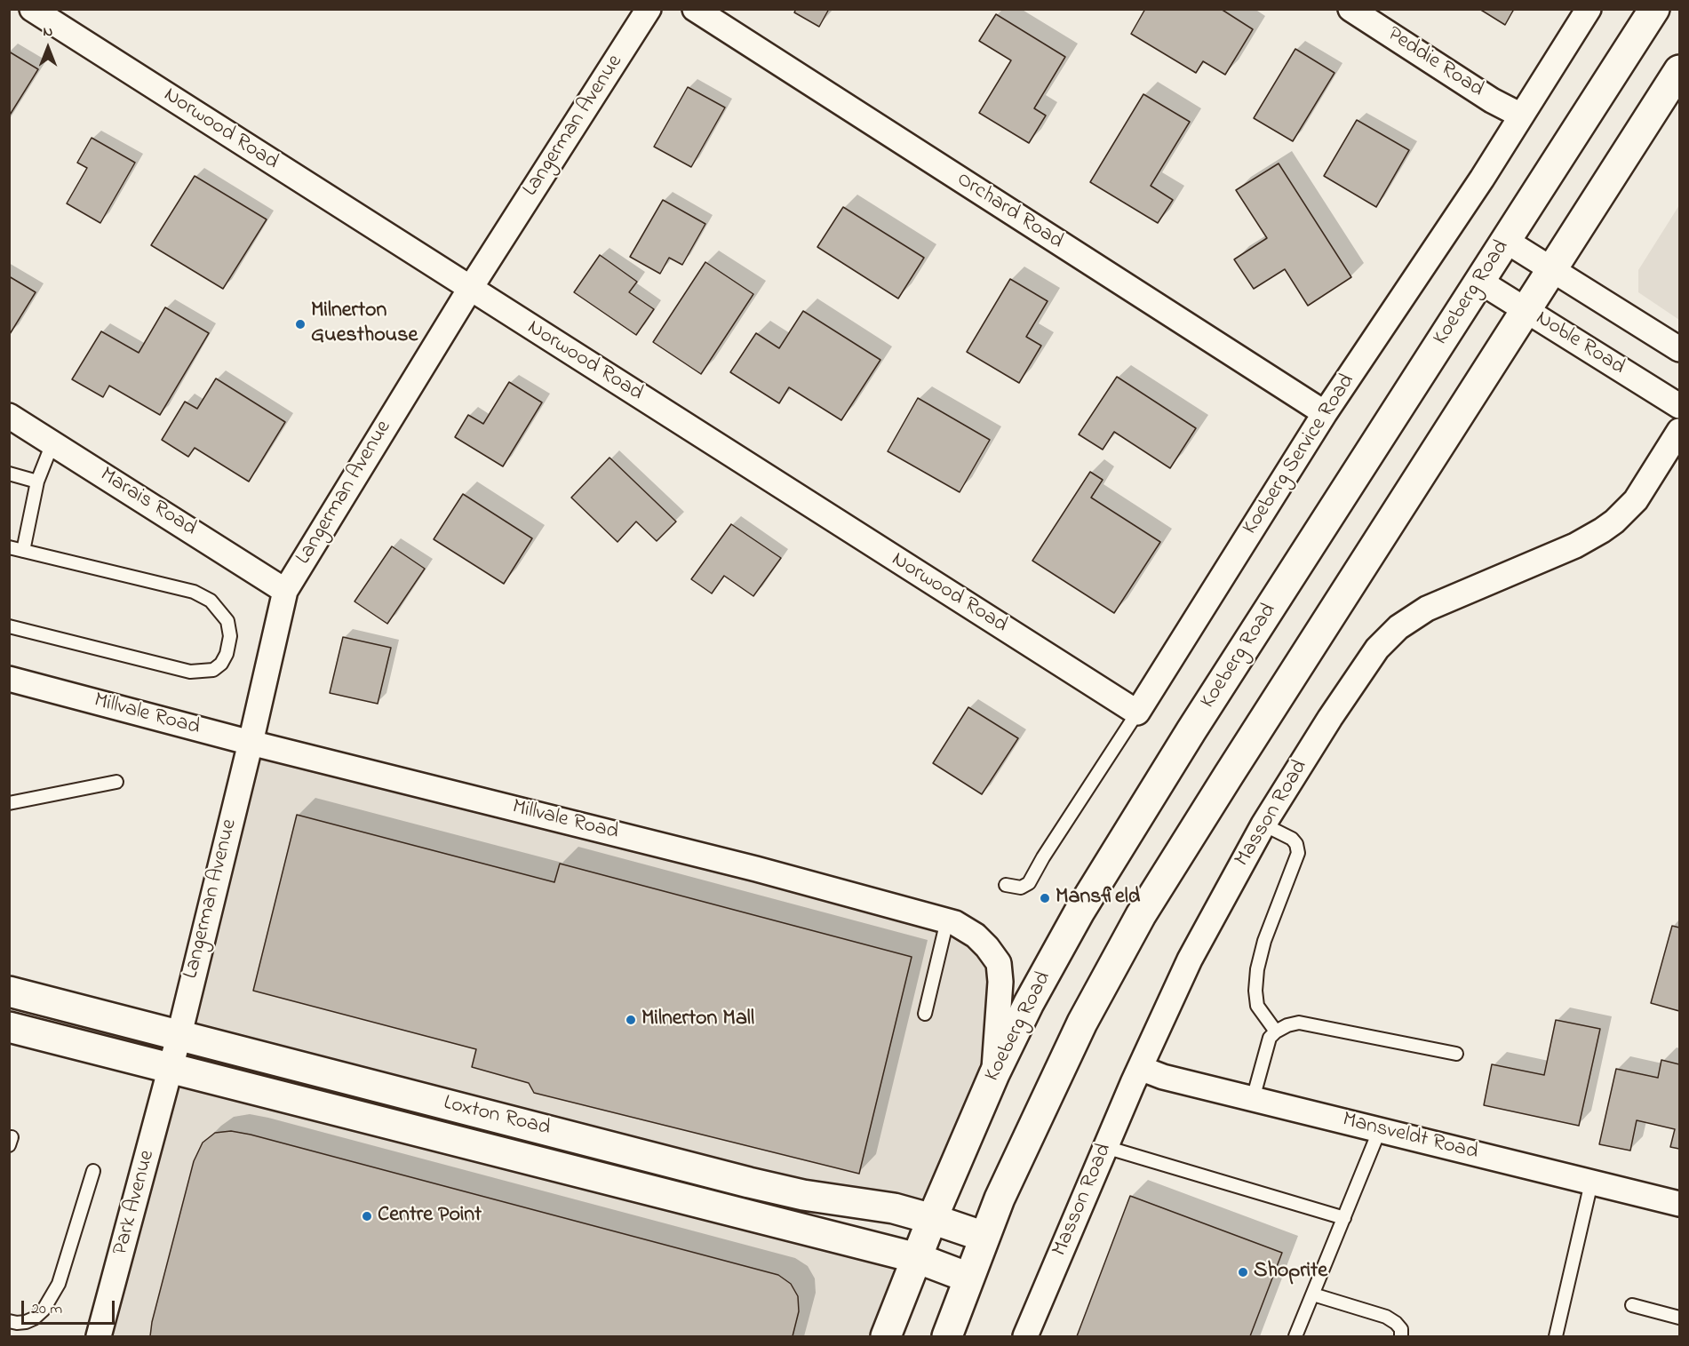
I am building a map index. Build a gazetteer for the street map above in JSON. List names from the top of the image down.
{
  "streets": {
    "main road": ["Koeberg Road", "Loxton Road"],
    "street": [
      "Peddie Road",
      "Langerman Avenue",
      "Norwood Road",
      "Orchard Road",
      "Noble Road",
      "Koeberg Service Road",
      "Marais Road",
      "Millvale Road",
      "Masson Road",
      "Mansveldt Road",
      "Park Avenue"
    ]
  },
  "crossings": [
    ["Peddie Road", "Koeberg Service Road"],
    ["Langerman Avenue", "Norwood Road"],
    ["Langerman Avenue", "Marais Road"],
    ["Langerman Avenue", "Millvale Road"],
    ["Langerman Avenue", "Loxton Road"],
    ["Langerman Avenue", "Park Avenue"],
    ["Norwood Road", "Koeberg Service Road"],
    ["Orchard Road", "Koeberg Service Road"],
    ["Koeberg Road", "Noble Road"],
    ["Koeberg Road", "Millvale Road"],
    ["Koeberg Road", "Loxton Road"],
    ["Masson Road", "Mansveldt Road"],
    ["Loxton Road", "Park Avenue"]
  ],
  "places": [
    "Milnerton Guesthouse",
    "Mansfield",
    "Milnerton Mall",
    "Centre Point",
    "Shoprite"
  ],
  "scale_bar": "20 m",
  "north": "top"
}
